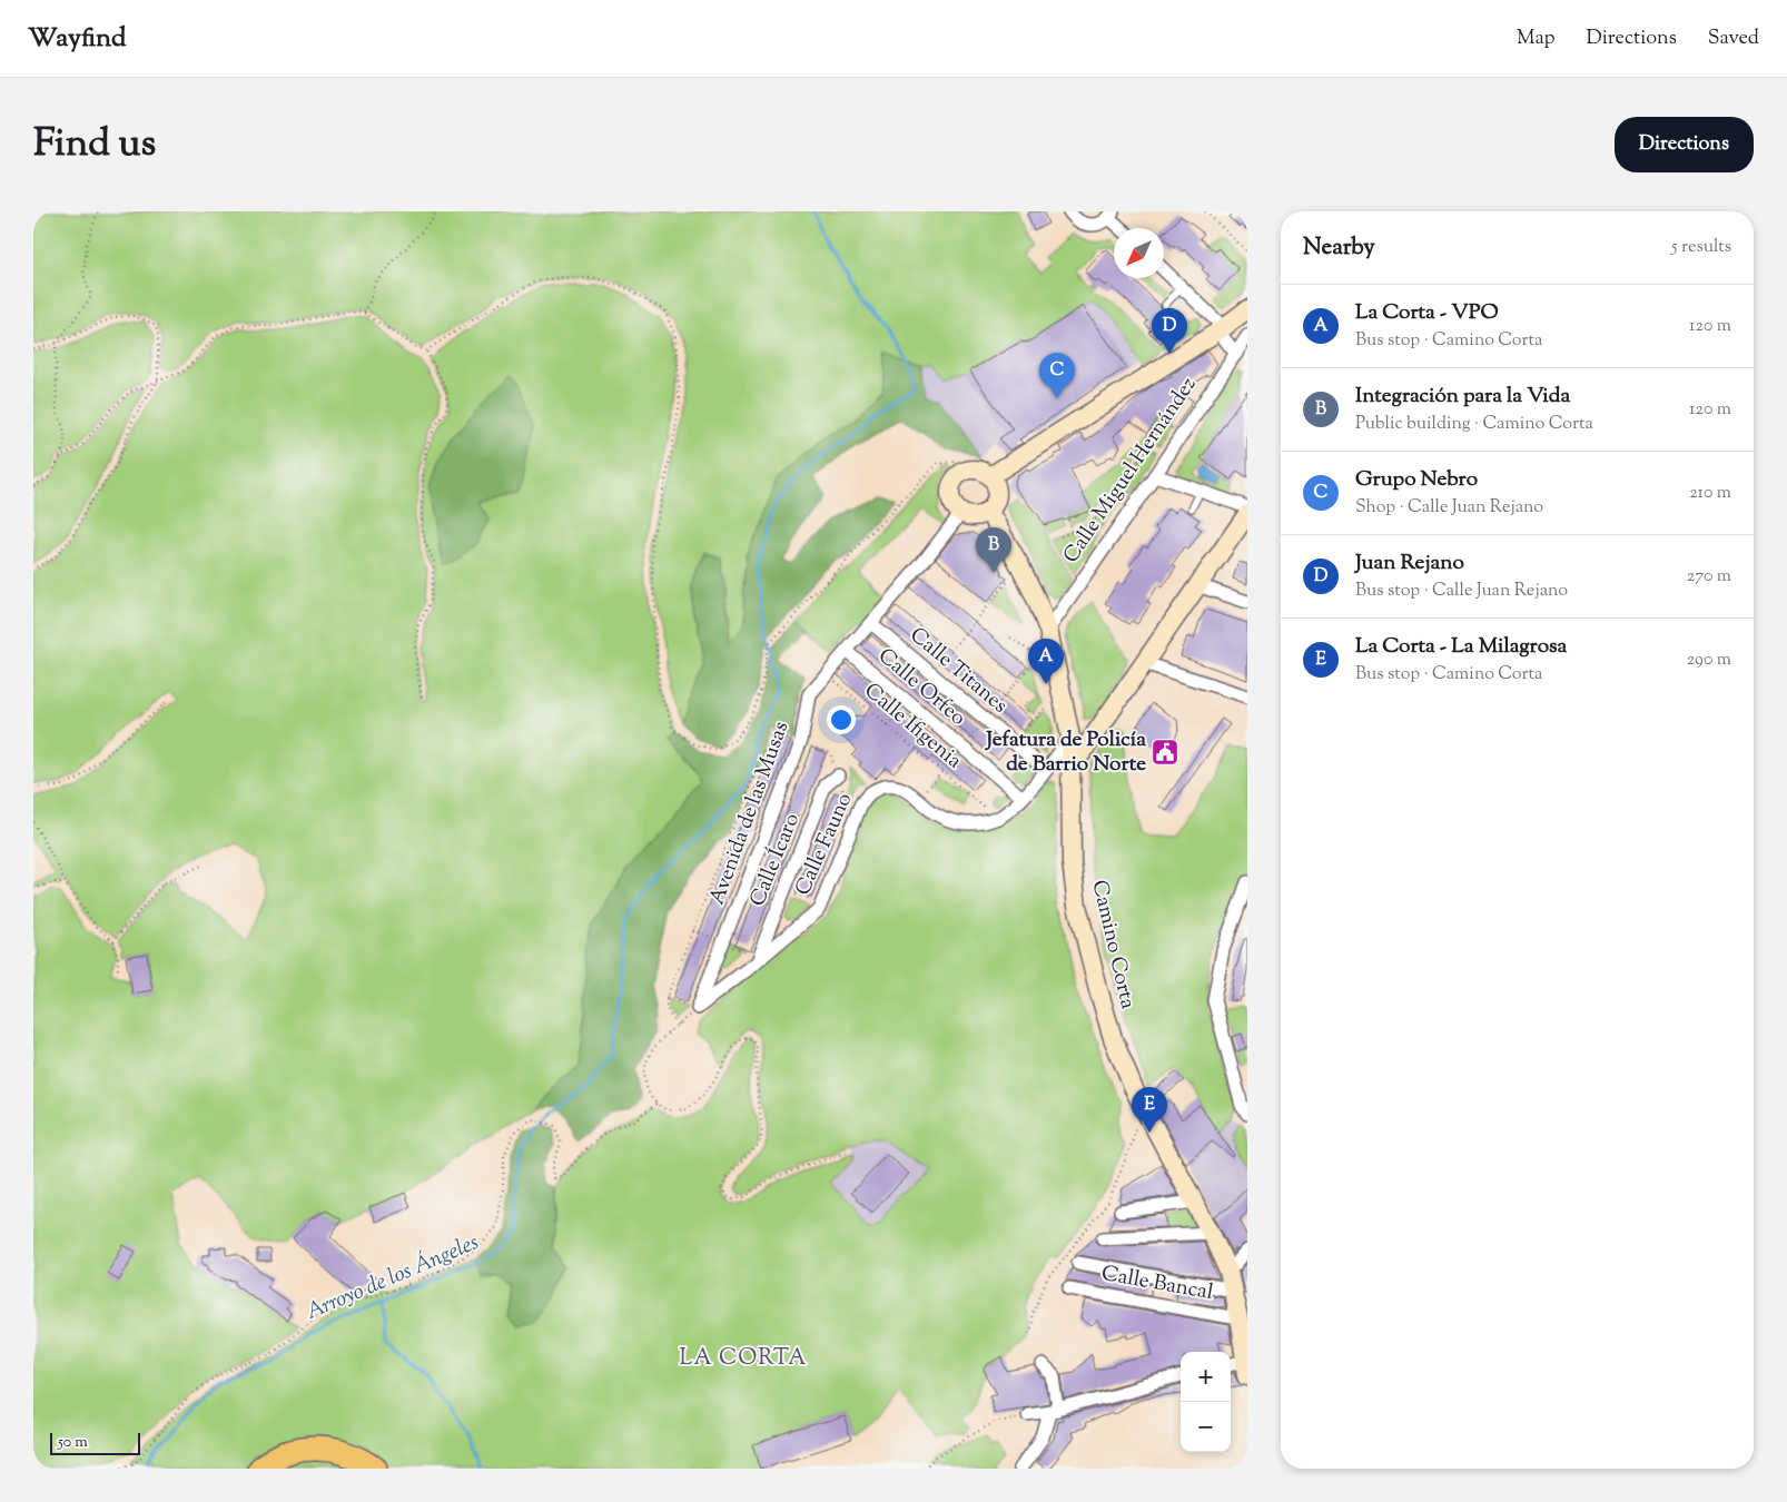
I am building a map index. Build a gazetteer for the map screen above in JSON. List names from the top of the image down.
{
  "streets": {
    "street": [
      "Calle Miguel Hernández",
      "Calle Titanes",
      "Calle Orfeo",
      "Avenida de las Musas",
      "Calle Fauno",
      "Calle Ícaro",
      "Camino Corta",
      "Calle Bancal"
    ],
    "path": ["Calle Ifigenia"]
  },
  "crossings": [
    ["Calle Miguel Hernández", "Camino Corta"],
    ["Calle Titanes", "Avenida de las Musas"],
    ["Calle Titanes", "Calle Fauno"],
    ["Calle Orfeo", "Avenida de las Musas"],
    ["Calle Orfeo", "Calle Fauno"],
    ["Calle Ifigenia", "Calle Fauno"],
    ["Avenida de las Musas", "Calle Fauno"],
    ["Avenida de las Musas", "Camino Corta"],
    ["Calle Fauno", "Calle Ícaro"],
    ["Calle Fauno", "Camino Corta"],
    ["Camino Corta", "Calle Bancal"]
  ],
  "districts": ["LA CORTA"],
  "water": ["Arroyo de los Ángeles"],
  "places": {
    "public building": ["Jefatura de Policía de Barrio Norte"]
  },
  "scale_bar": "50 m",
  "north": "bottom left",
  "page": {
    "header": "Wayfind",
    "nav": ["Map", "Directions", "Saved"],
    "title": "Find us",
    "buttons": "Directions",
    "heading": ["Nearby", "5 results"],
    "list": [
      {
        "mark": "A",
        "name": "La Corta - VPO",
        "note": "Bus stop · Camino Corta",
        "value": "120 m"
      },
      {
        "mark": "B",
        "name": "Integración para la Vida",
        "note": "Public building · Camino Corta",
        "value": "120 m"
      },
      {
        "mark": "C",
        "name": "Grupo Nebro",
        "note": "Shop · Calle Juan Rejano",
        "value": "210 m"
      },
      {
        "mark": "D",
        "name": "Juan Rejano",
        "note": "Bus stop · Calle Juan Rejano",
        "value": "270 m"
      },
      {
        "mark": "E",
        "name": "La Corta - La Milagrosa",
        "note": "Bus stop · Camino Corta",
        "value": "290 m"
      }
    ],
    "pins": [
      "D",
      "C",
      "B",
      "A",
      "E"
    ],
    "map_buttons": ["+", "−"],
    "scale": "50 m"
  }
}
